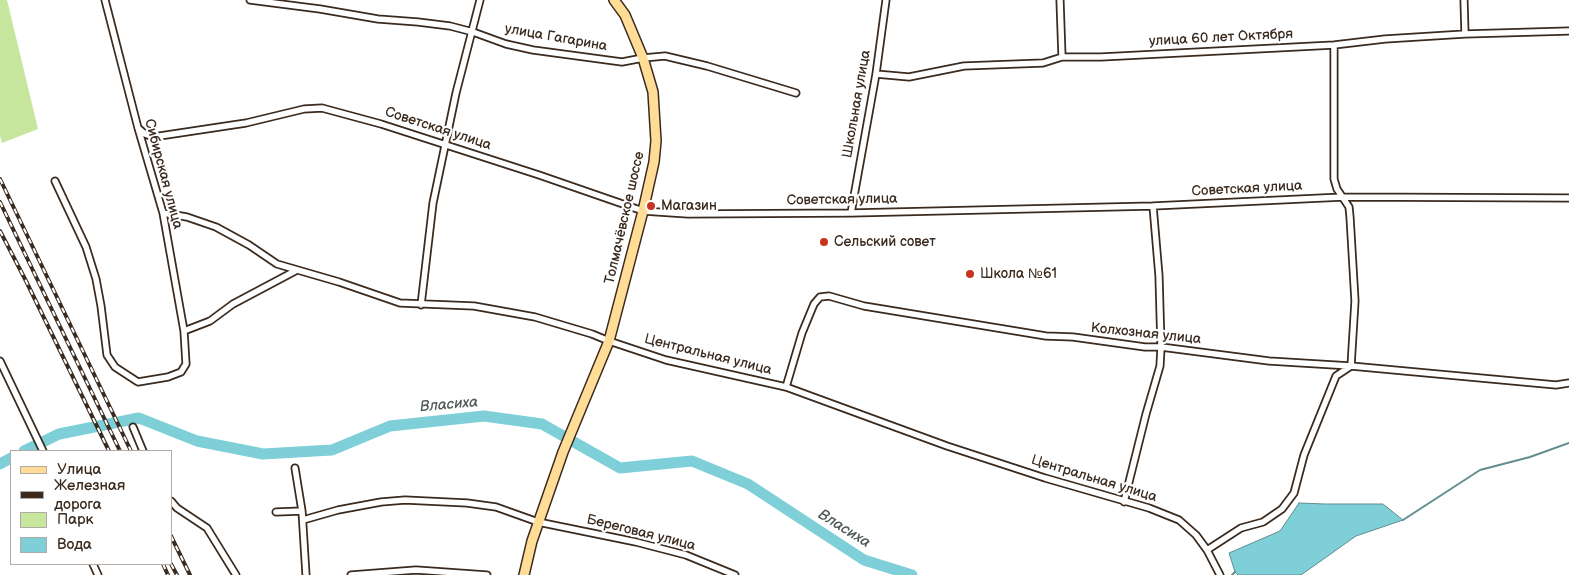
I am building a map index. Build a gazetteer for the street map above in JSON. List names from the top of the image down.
{
  "streets": {
    "main road": ["Толмачёвское шоссе"],
    "street": [
      "улица Гагарина",
      "улица 60 лет Октября",
      "Школьная улица",
      "Советская улица",
      "Сибирская улица",
      "Колхозная улица",
      "Центральная улица",
      "Береговая улица"
    ]
  },
  "crossings": [
    ["улица Гагарина", "Толмачёвское шоссе"],
    ["улица 60 лет Октября", "Школьная улица"],
    ["Школьная улица", "Советская улица"],
    ["Советская улица", "Сибирская улица"],
    ["Советская улица", "Толмачёвское шоссе"],
    ["Сибирская улица", "Центральная улица"],
    ["Толмачёвское шоссе", "Центральная улица"],
    ["Толмачёвское шоссе", "Береговая улица"],
    ["Колхозная улица", "Центральная улица"]
  ],
  "water": ["Власиха"],
  "places": ["Магазин", "Сельский совет", "Школа №61"],
  "legend": [
    "Улица",
    "Железная дорога",
    "Парк",
    "Вода"
  ]
}
